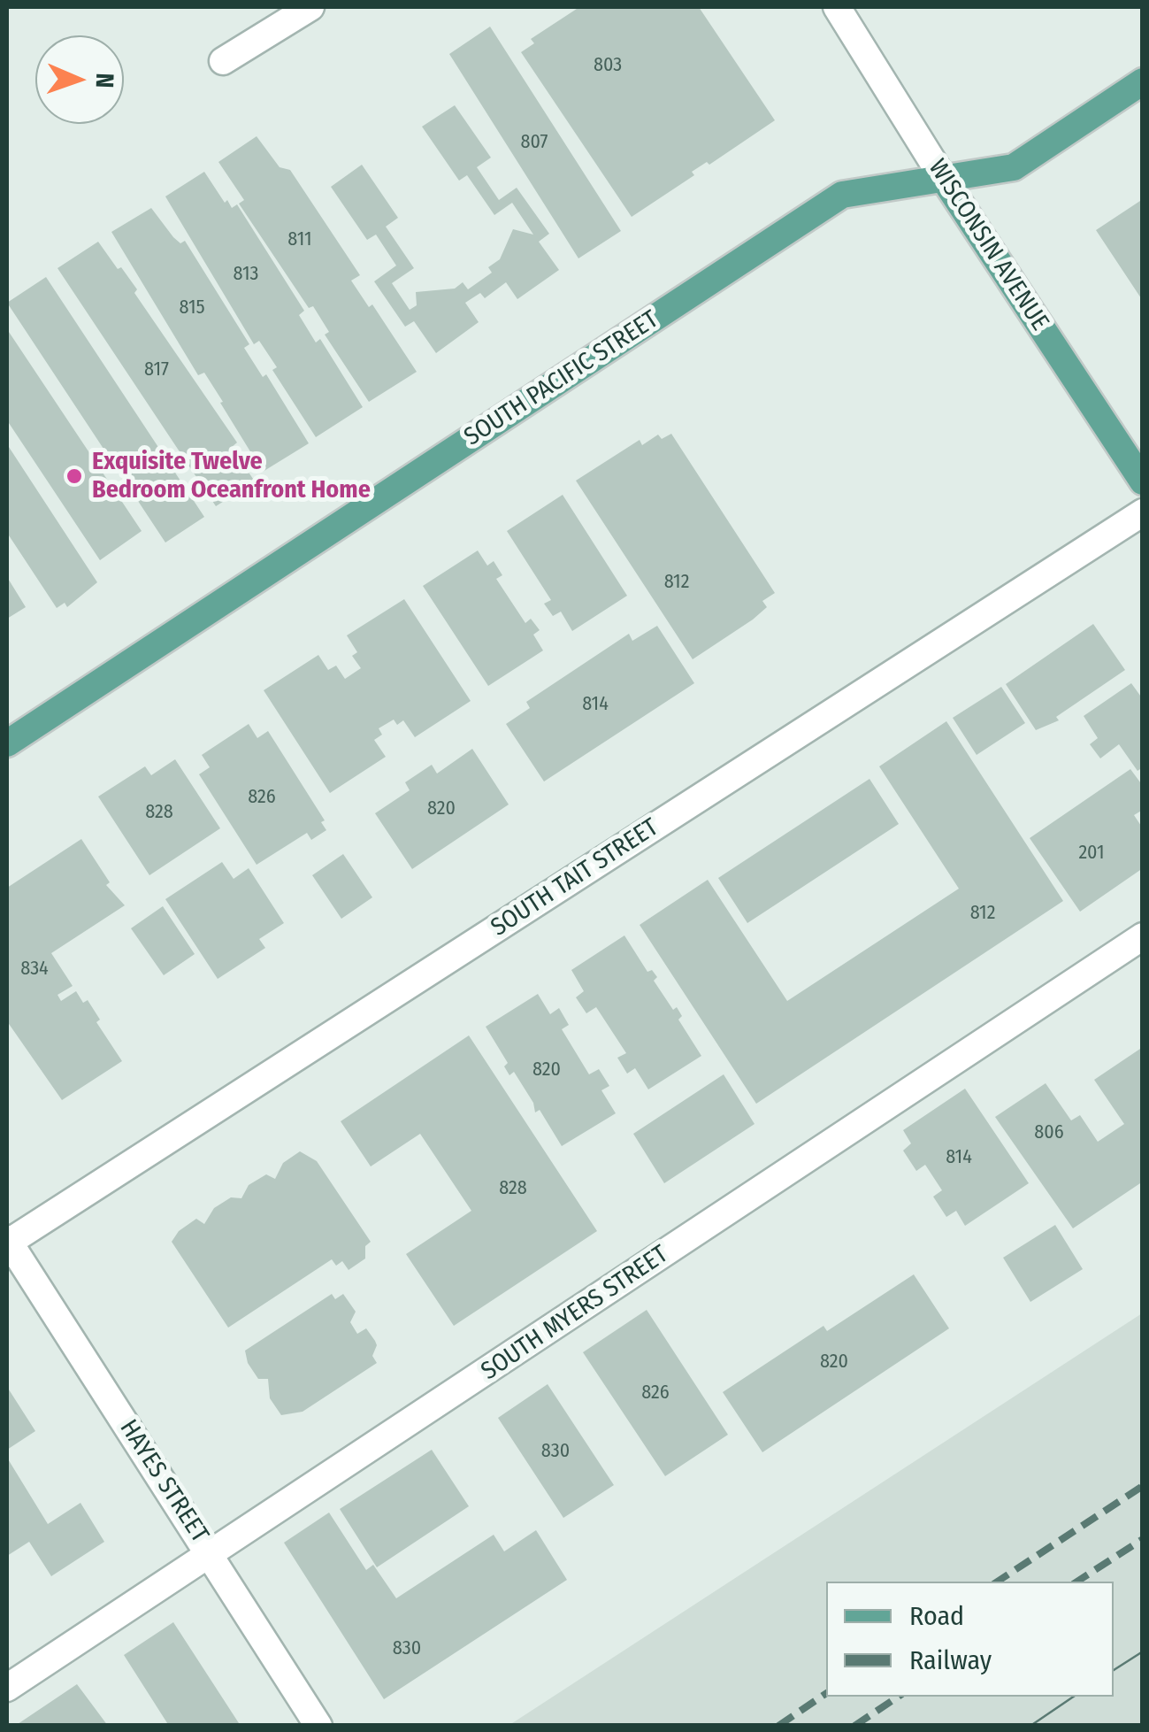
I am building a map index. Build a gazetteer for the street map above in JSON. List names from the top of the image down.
{
  "streets": {
    "main road": ["WISCONSIN AVENUE", "SOUTH PACIFIC STREET"],
    "street": ["SOUTH TAIT STREET", "SOUTH MYERS STREET", "HAYES STREET"]
  },
  "crossings": [
    ["WISCONSIN AVENUE", "SOUTH PACIFIC STREET"],
    ["SOUTH TAIT STREET", "HAYES STREET"],
    ["SOUTH MYERS STREET", "HAYES STREET"]
  ],
  "places": ["Exquisite Twelve Bedroom Oceanfront Home"],
  "house_numbers": [
    "803",
    "807",
    "811",
    "813",
    "815",
    "817",
    "812",
    "814",
    "826",
    "820",
    "828",
    "201",
    "812",
    "834",
    "820",
    "806",
    "814",
    "828",
    "820",
    "826",
    "830",
    "830"
  ],
  "legend": ["Road", "Railway"],
  "north": "right"
}
